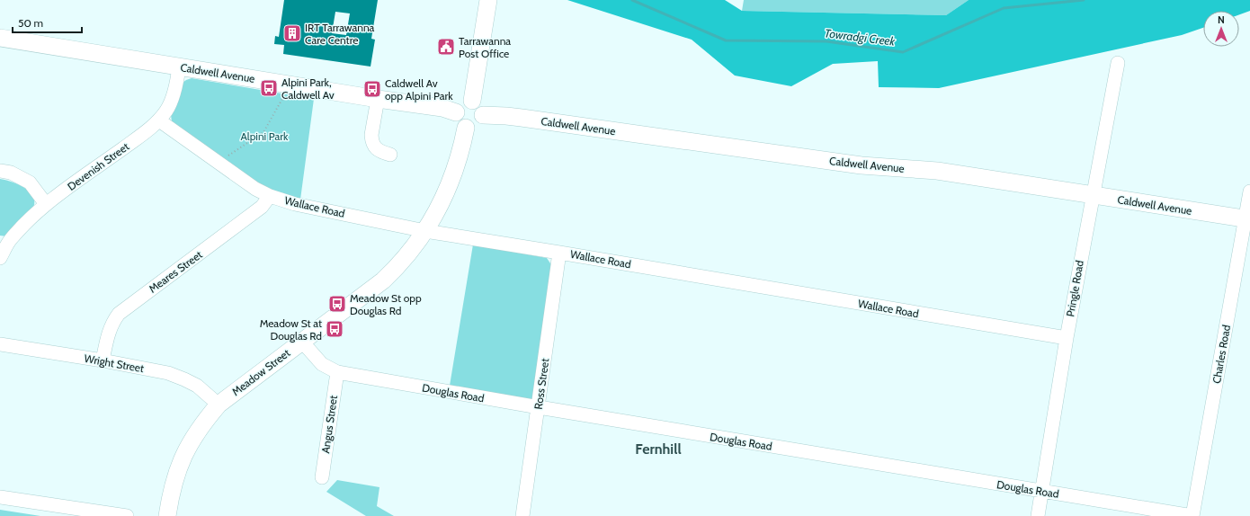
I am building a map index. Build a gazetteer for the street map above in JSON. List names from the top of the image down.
{
  "streets": {
    "main road": ["Caldwell Avenue", "Meadow Street"],
    "street": [
      "Devenish Street",
      "Wallace Road",
      "Meares Street",
      "Pringle Road",
      "Charles Road",
      "Wright Street",
      "Ross Street",
      "Douglas Road",
      "Angus Street"
    ]
  },
  "crossings": [
    ["Caldwell Avenue", "Devenish Street"],
    ["Caldwell Avenue", "Pringle Road"],
    ["Caldwell Avenue", "Charles Road"],
    ["Caldwell Avenue", "Meadow Street"],
    ["Devenish Street", "Wallace Road"],
    ["Wallace Road", "Meares Street"],
    ["Wallace Road", "Pringle Road"],
    ["Wallace Road", "Meadow Street"],
    ["Wallace Road", "Ross Street"],
    ["Meares Street", "Wright Street"],
    ["Pringle Road", "Douglas Road"],
    ["Charles Road", "Douglas Road"],
    ["Wright Street", "Meadow Street"],
    ["Meadow Street", "Douglas Road"],
    ["Ross Street", "Douglas Road"],
    ["Douglas Road", "Angus Street"]
  ],
  "districts": ["Fernhill"],
  "water": ["Towradgi Creek"],
  "parks": ["Alpini Park"],
  "places": {
    "building": ["IRT Tarrawanna Care Centre"],
    "public building": ["Tarrawanna Post Office"],
    "bus stop": [
      "Alpini Park, Caldwell Av",
      "Caldwell Av opp Alpini Park",
      "Meadow St opp Douglas Rd",
      "Meadow St at Douglas Rd"
    ]
  },
  "scale_bar": "50 m",
  "north": "top"
}
